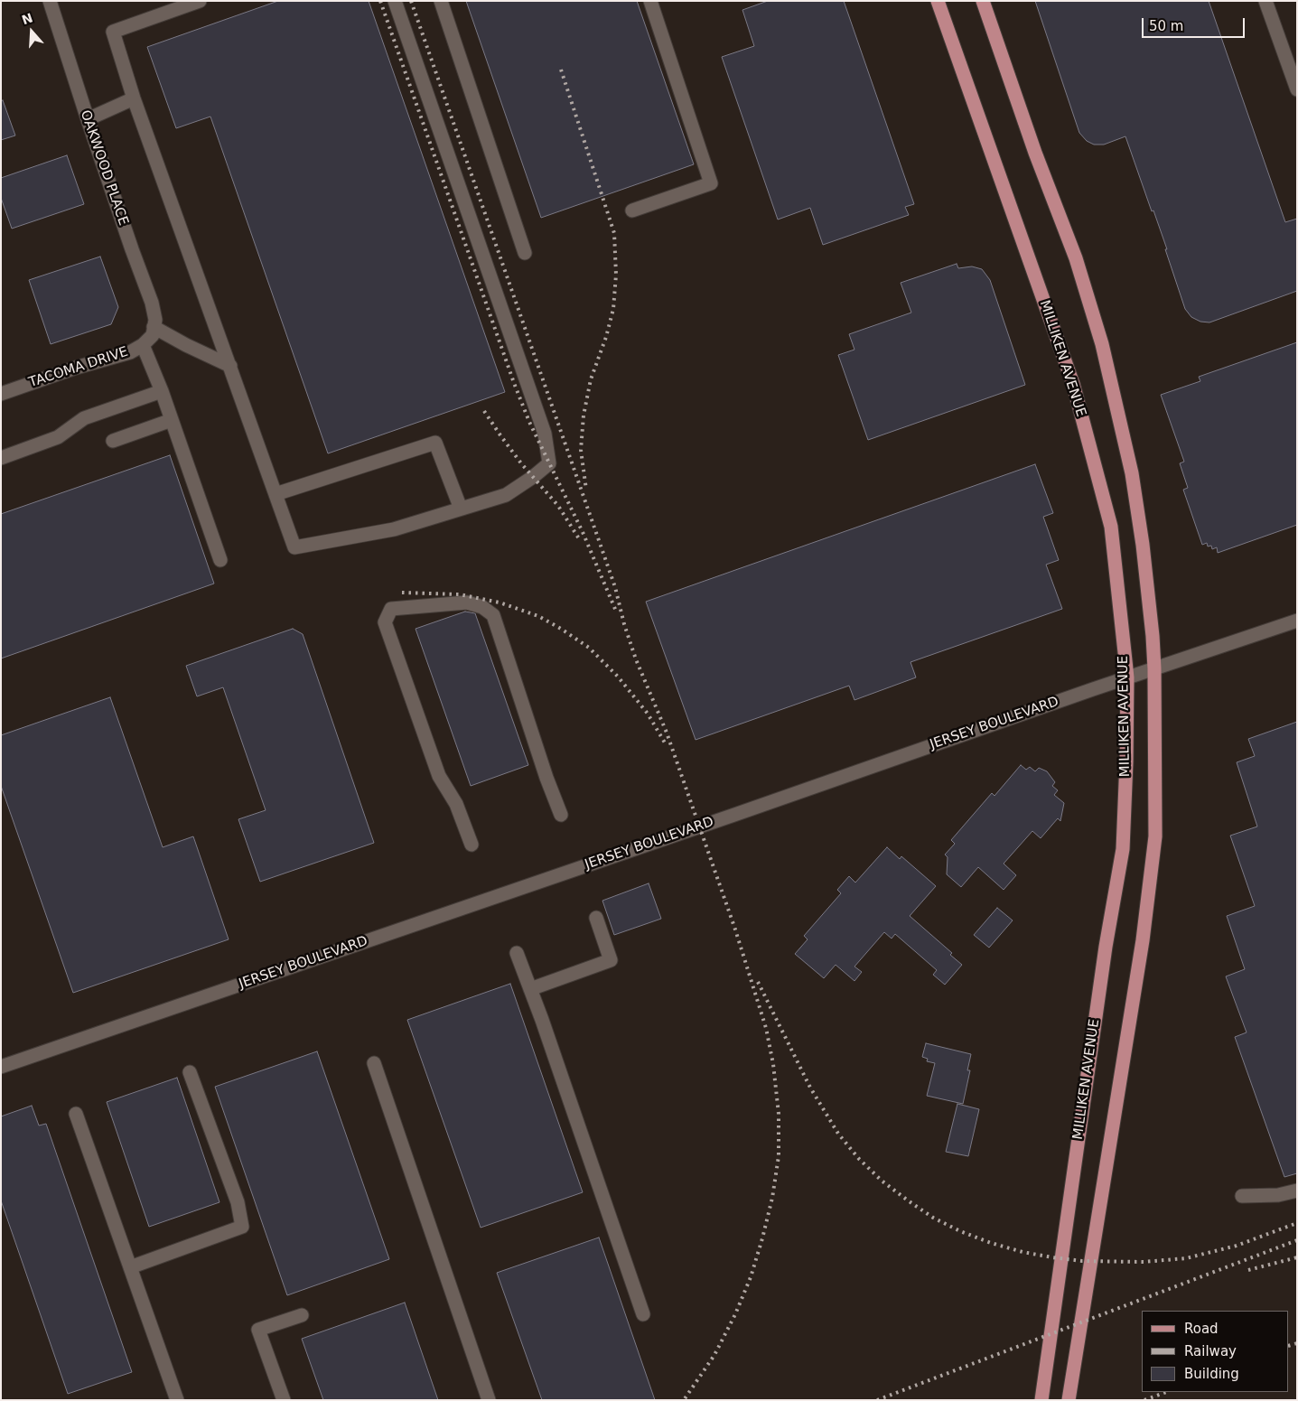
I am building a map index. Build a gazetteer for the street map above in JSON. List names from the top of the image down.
{
  "streets": {
    "main road": ["MILLIKEN AVENUE"],
    "street": ["OAKWOOD PLACE", "TACOMA DRIVE", "JERSEY BOULEVARD"]
  },
  "crossings": [
    ["OAKWOOD PLACE", "TACOMA DRIVE"],
    ["MILLIKEN AVENUE", "JERSEY BOULEVARD"]
  ],
  "legend": ["Road", "Railway", "Building"],
  "scale_bar": "50 m",
  "north": "top"
}
